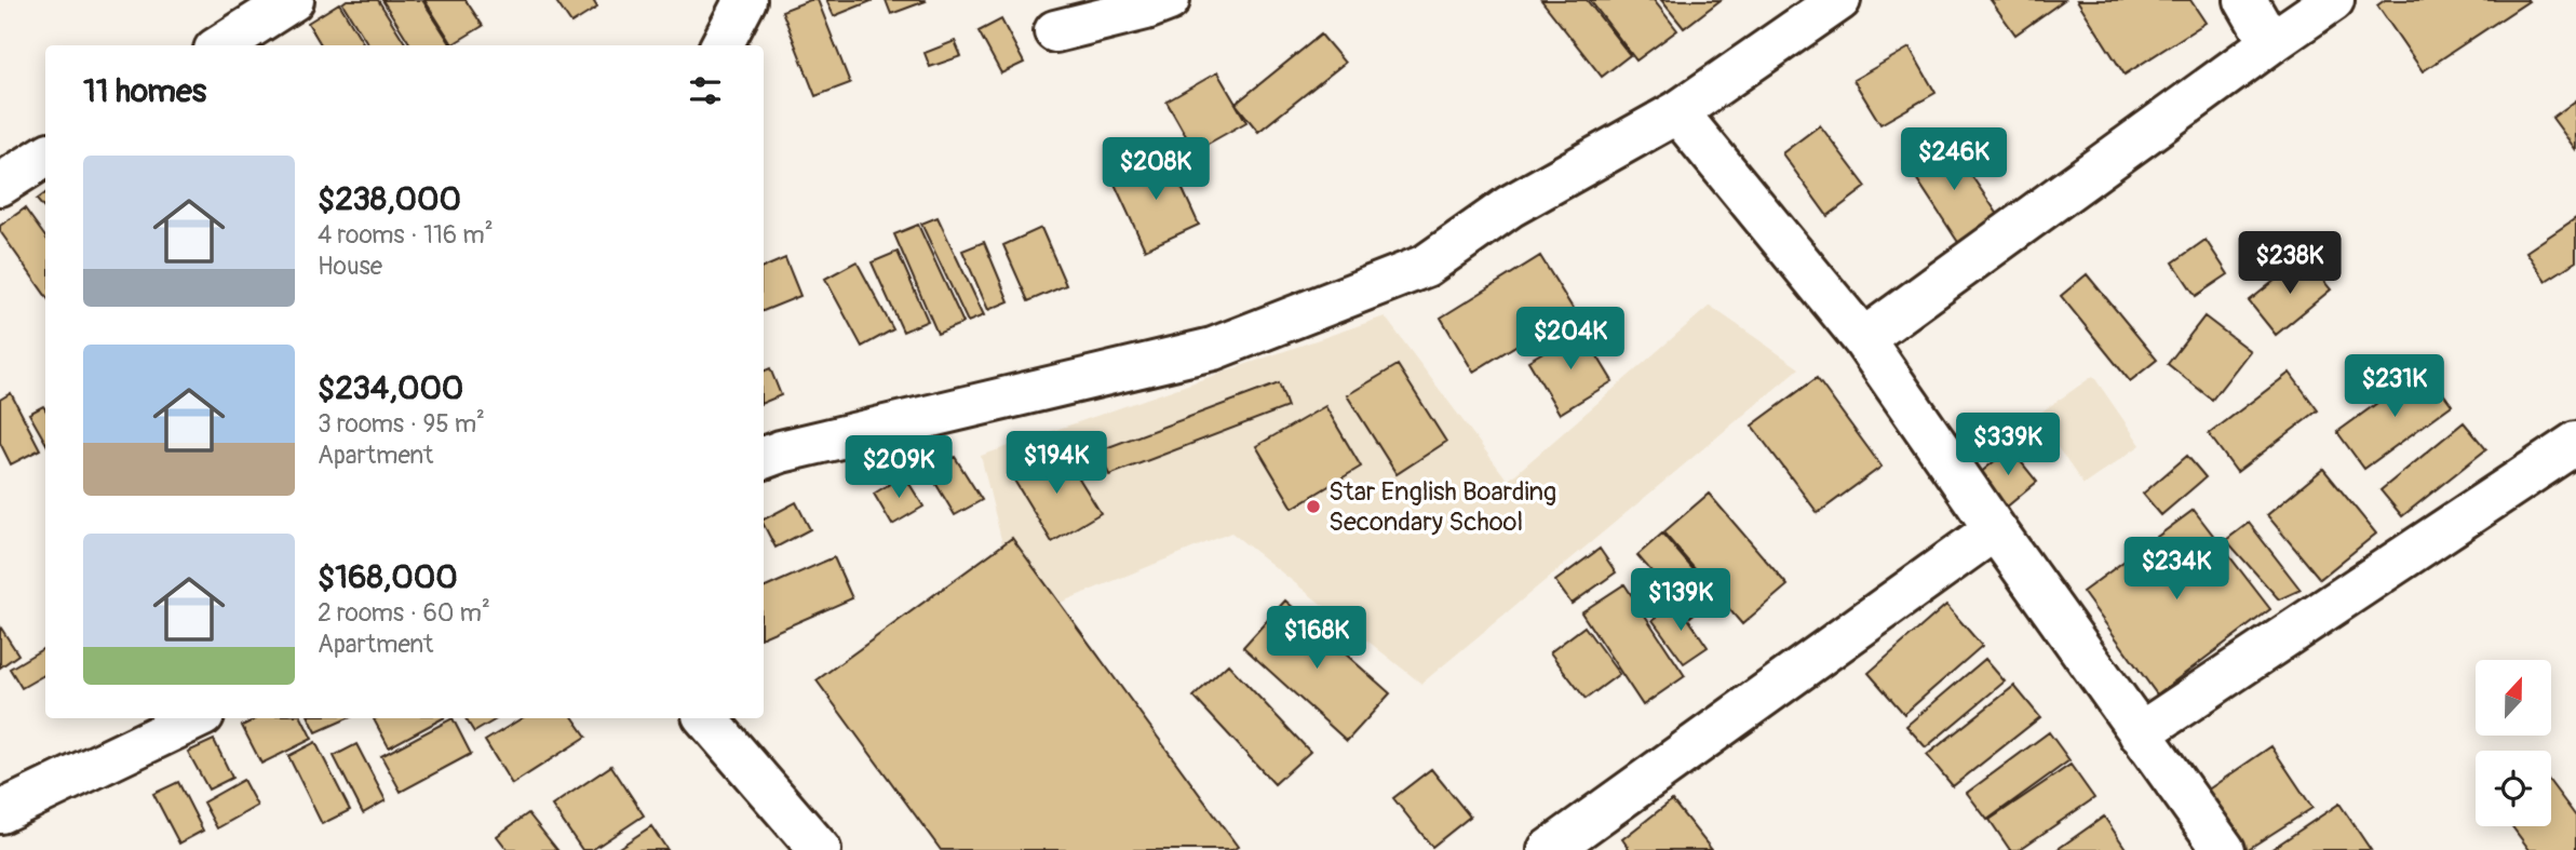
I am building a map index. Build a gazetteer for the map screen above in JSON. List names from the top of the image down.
{
  "places": ["Star English Boarding Secondary School"],
  "north": "top",
  "page": {
    "heading": "11 homes",
    "price": [
      "$246K",
      "$208K",
      "$238K",
      "$204K",
      "$231K",
      "$339K",
      "$194K",
      "$209K",
      "$234K",
      "$139K",
      "$168K"
    ],
    "list": [
      {
        "name": "$238,000",
        "note": "4 rooms · 116 m² · House"
      },
      {
        "name": "$234,000",
        "note": "3 rooms · 95 m² · Apartment"
      },
      {
        "name": "$168,000",
        "note": "2 rooms · 60 m² · Apartment"
      }
    ]
  }
}
